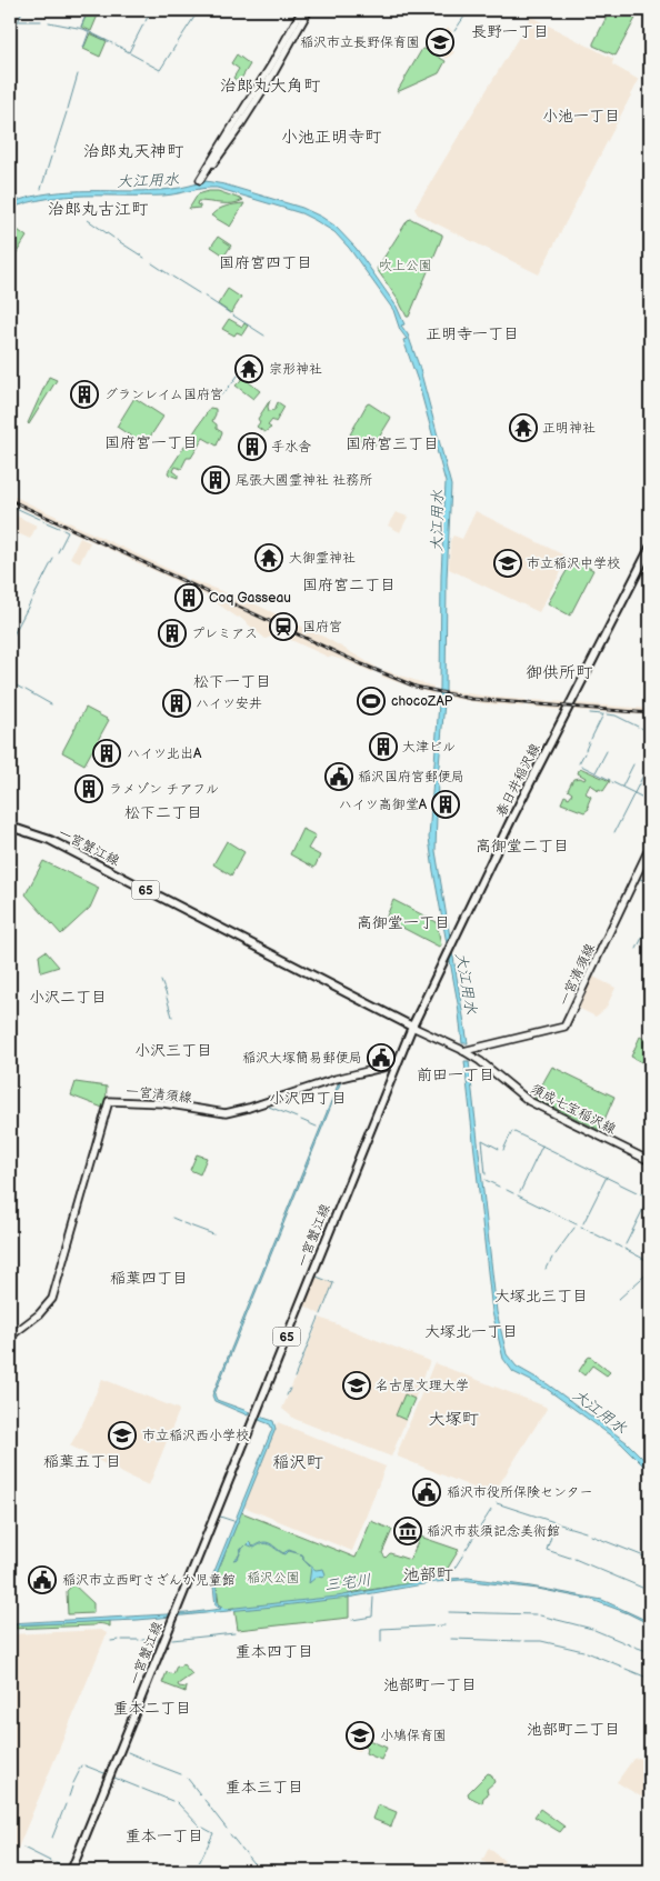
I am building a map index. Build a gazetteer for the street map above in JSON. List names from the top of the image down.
{
  "streets": {
    "main road": [
      "春日井稲沢線",
      "一宮蟹江線",
      "65",
      "一宮清須線",
      "須成七宝稲沢線"
    ]
  },
  "crossings": [
    ["春日井稲沢線", "一宮蟹江線"],
    ["一宮蟹江線", "一宮清須線"],
    ["一宮清須線", "須成七宝稲沢線"]
  ],
  "districts": [
    "長野一丁目",
    "治郎丸大角町",
    "小池一丁目",
    "小池正明寺町",
    "治郎丸天神町",
    "治郎丸古江町",
    "国府宮四丁目",
    "正明寺一丁目",
    "国府宮一丁目",
    "国府宮三丁目",
    "国府宮二丁目",
    "御供所町",
    "松下一丁目",
    "松下二丁目",
    "高御堂二丁目",
    "高御堂一丁目",
    "小沢二丁目",
    "小沢三丁目",
    "前田一丁目",
    "小沢四丁目",
    "稲葉四丁目",
    "大塚北三丁目",
    "大塚北一丁目",
    "大塚町",
    "稲葉五丁目",
    "稲沢町",
    "池部町",
    "重本四丁目",
    "池部町一丁目",
    "重本二丁目",
    "池部町二丁目",
    "重本三丁目",
    "重本一丁目"
  ],
  "water": ["大江用水", "三宅川"],
  "parks": ["吹上公園", "稲沢公園"],
  "places": {
    "school or university": [
      "稲沢市立長野保育園",
      "市立稲沢中学校",
      "名古屋文理大学",
      "市立稲沢西小学校",
      "小鳩保育園"
    ],
    "temple": ["宗形神社", "正明神社", "大御霊神社"],
    "building": [
      "グランレイム国府宮",
      "手水舎",
      "尾張大國霊神社 社務所",
      "Coq Gasseau",
      "プレミアス",
      "ハイツ安井",
      "大津ビル",
      "ハイツ北出A",
      "ラメゾン チアフル",
      "ハイツ高御堂A"
    ],
    "station": ["国府宮"],
    "sports": ["chocoZAP"],
    "public building": [
      "稲沢国府宮郵便局",
      "稲沢大塚簡易郵便局",
      "稲沢市役所保険センター",
      "稲沢市立西町さざんか児童館"
    ],
    "museum": ["稲沢市荻須記念美術館"]
  }
}
